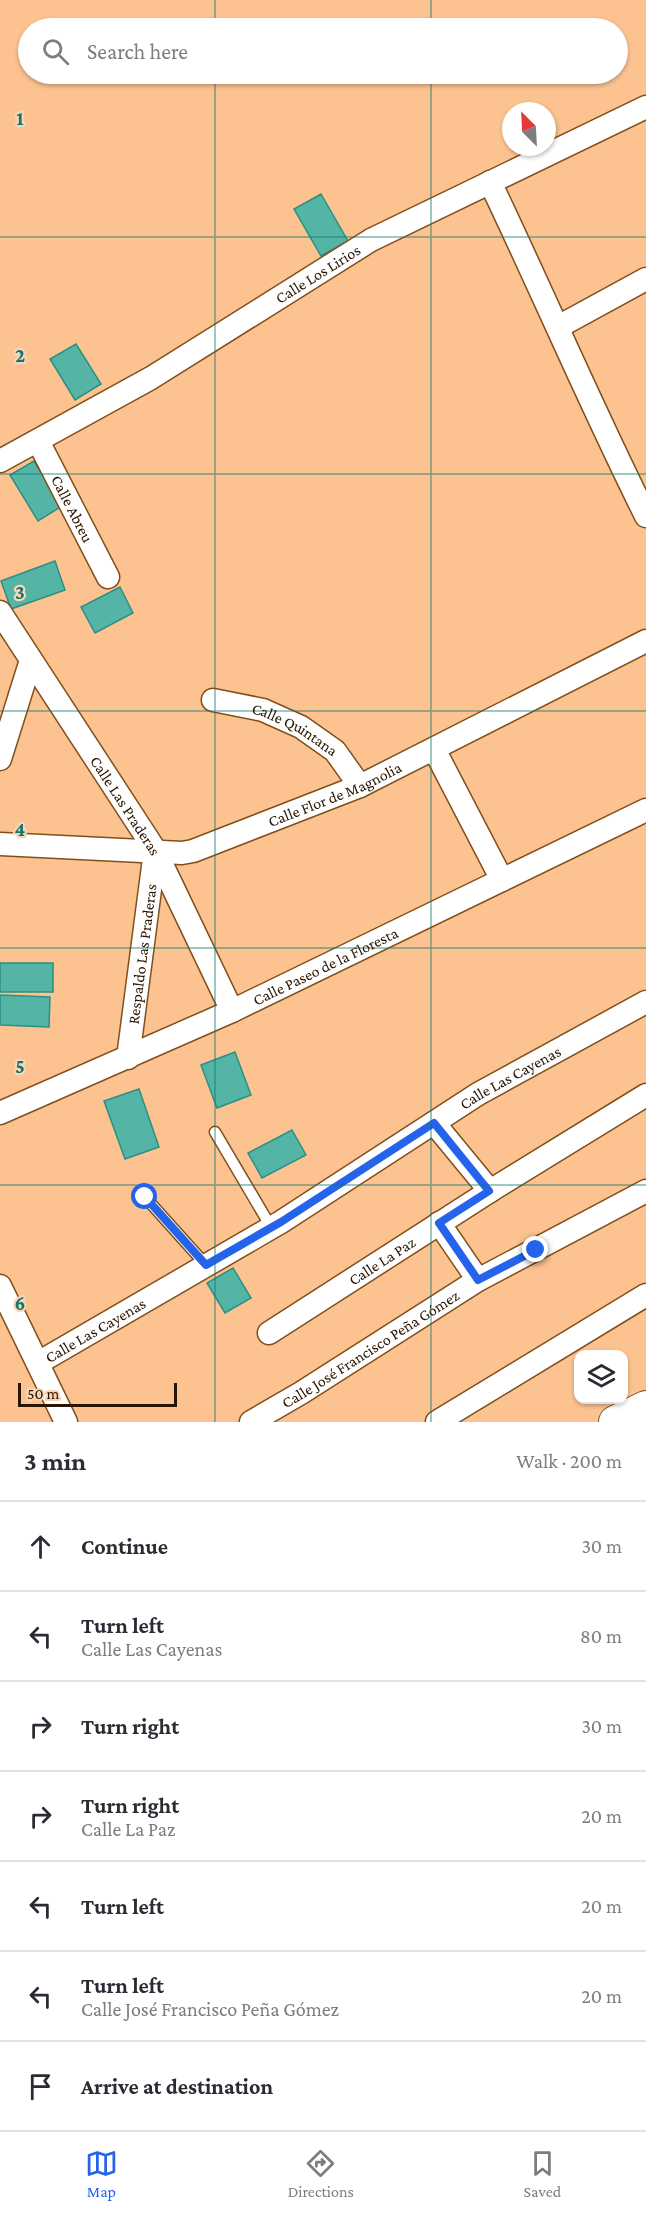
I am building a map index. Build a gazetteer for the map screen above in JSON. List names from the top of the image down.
{
  "streets": {
    "street": [
      "Calle Los Lirios",
      "Calle Abreu",
      "Calle Quintana",
      "Calle Flor de Magnolia",
      "Calle Las Praderas",
      "Respaldo Las Praderas",
      "Calle Paseo de la Floresta",
      "Calle Las Cayenas",
      "Calle La Paz",
      "Calle José Francisco Peña Gómez"
    ]
  },
  "crossings": [
    ["Calle Los Lirios", "Calle Abreu"],
    ["Calle Quintana", "Calle Flor de Magnolia"],
    ["Calle Flor de Magnolia", "Calle Las Praderas"],
    ["Calle Flor de Magnolia", "Respaldo Las Praderas"],
    ["Calle Las Praderas", "Respaldo Las Praderas"],
    ["Calle Las Praderas", "Calle Paseo de la Floresta"],
    ["Respaldo Las Praderas", "Calle Paseo de la Floresta"]
  ],
  "scale_bar": "50 m",
  "north": "top left",
  "page": {
    "search": "Search here",
    "scale": "50 m",
    "heading": ["3 min", "Walk · 200 m"],
    "list": [
      ["Continue", "30 m"],
      ["Turn left", "Calle Las Cayenas", "80 m"],
      ["Turn right", "30 m"],
      ["Turn right", "Calle La Paz", "20 m"],
      ["Turn left", "20 m"],
      ["Turn left", "Calle José Francisco Peña Gómez", "20 m"],
      "Arrive at destination"
    ],
    "nav": ["Map", "Directions", "Saved"]
  },
  "grid": {
    "rows": [
      "1",
      "2",
      "3",
      "4",
      "5",
      "6"
    ]
  }
}
